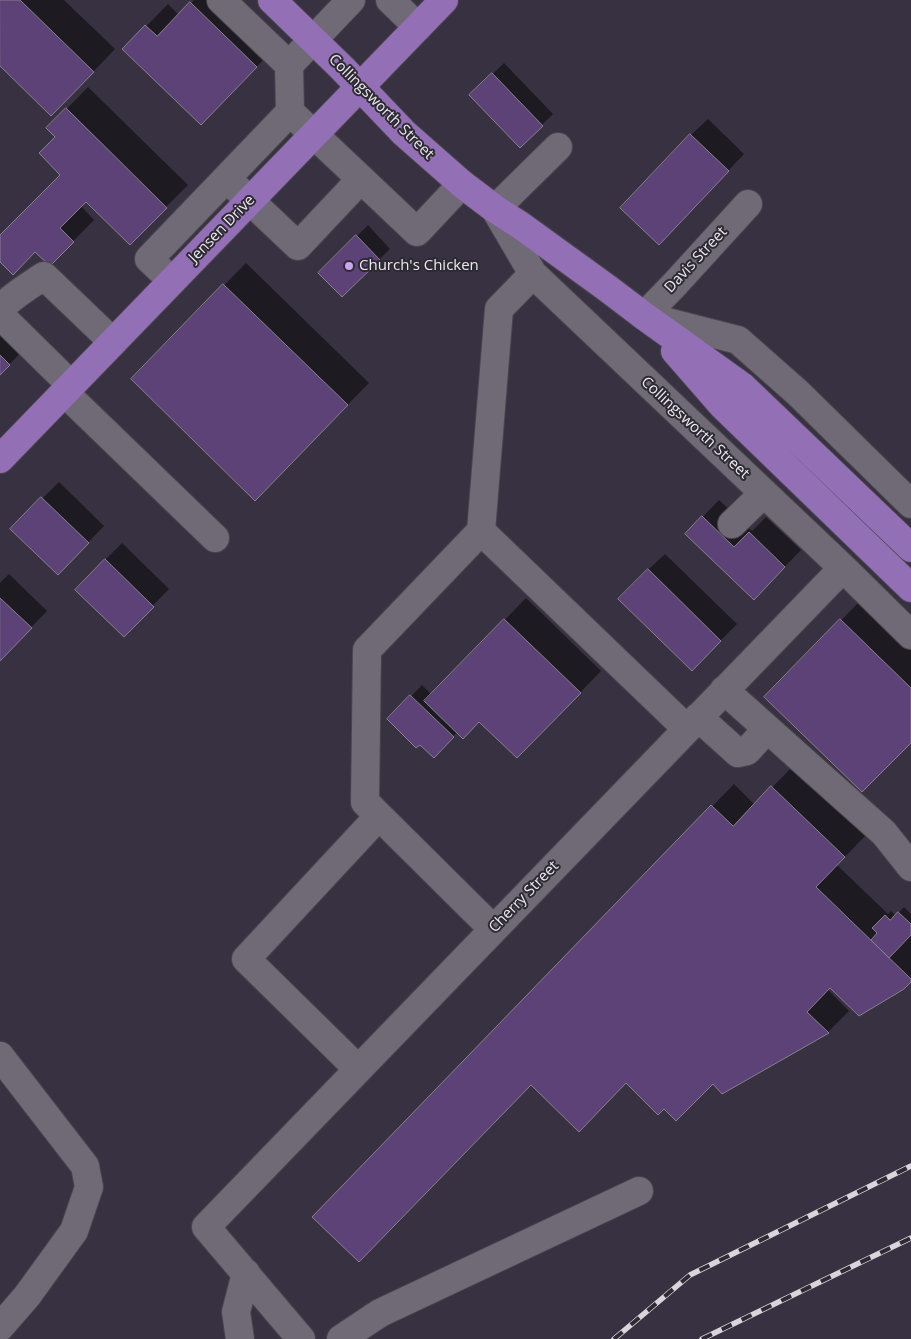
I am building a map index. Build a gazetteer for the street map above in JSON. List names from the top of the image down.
{
  "streets": {
    "main road": ["Collingsworth Street", "Jensen Drive"],
    "street": ["Davis Street", "Cherry Street"]
  },
  "crossings": [
    ["Collingsworth Street", "Jensen Drive"],
    ["Collingsworth Street", "Davis Street"],
    ["Collingsworth Street", "Cherry Street"]
  ],
  "places": ["Church's Chicken"]
}
